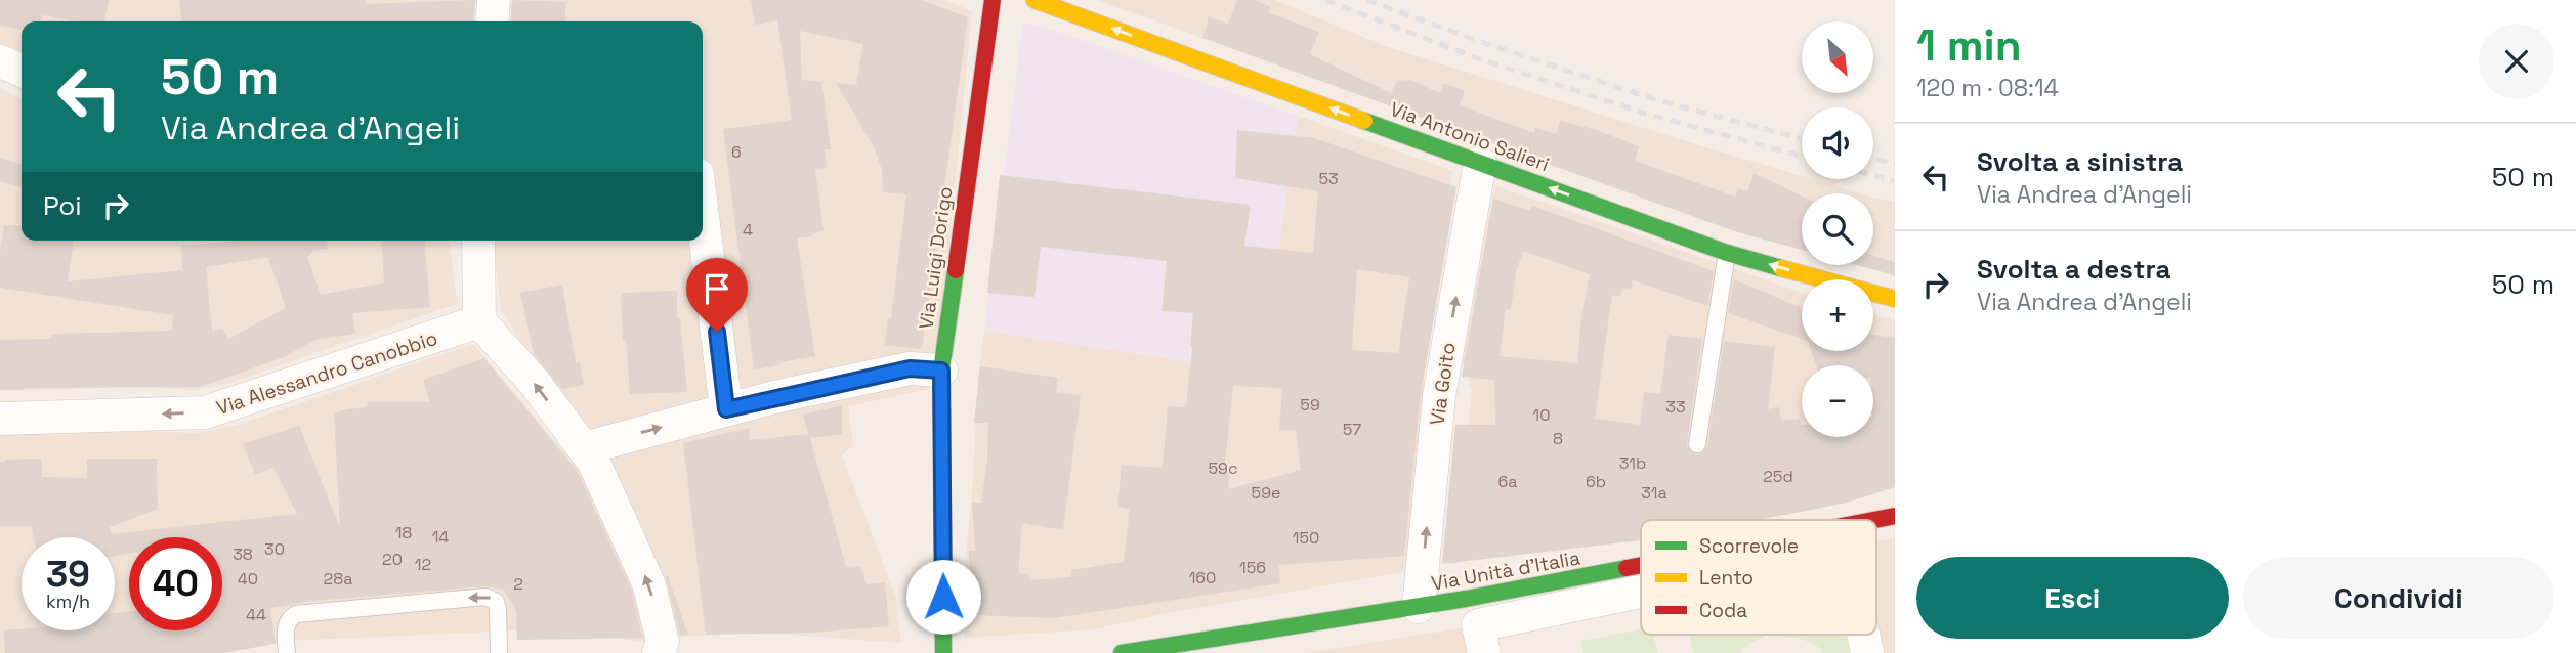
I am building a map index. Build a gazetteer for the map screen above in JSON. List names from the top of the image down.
{
  "streets": {
    "street": [
      "Via Antonio Salieri",
      "Via Luigi Dorigo",
      "Via Alessandro Canobbio",
      "Via Goito",
      "Via Unità d'Italia"
    ]
  },
  "crossings": [
    ["Via Antonio Salieri", "Via Goito"],
    ["Via Goito", "Via Unità d'Italia"]
  ],
  "one_way": ["Via Antonio Salieri", "Via Alessandro Canobbio", "Via Goito"],
  "house_numbers": [
    "6",
    "53",
    "4",
    "59",
    "33",
    "10",
    "57",
    "8",
    "31b",
    "59c",
    "25d",
    "6a",
    "6b",
    "59e",
    "31a",
    "18",
    "14",
    "150",
    "30",
    "38",
    "20",
    "12",
    "156",
    "160",
    "40",
    "28a",
    "2",
    "44"
  ],
  "legend": ["Scorrevole", "Lento", "Coda"],
  "north": "bottom right",
  "page": {
    "heading": ["1 min", "120 m · 08:14"],
    "map_buttons": ["+", "−"],
    "turn": ["50 m", "Via Andrea d'Angeli"],
    "list": [
      {
        "name": "Svolta a sinistra",
        "note": "Via Andrea d'Angeli",
        "value": "50 m"
      },
      {
        "name": "Svolta a destra",
        "note": "Via Andrea d'Angeli",
        "value": "50 m"
      }
    ],
    "then": "Poi",
    "speed": "39 km/h",
    "limit": "40",
    "buttons": ["Esci", "Condividi"]
  }
}
